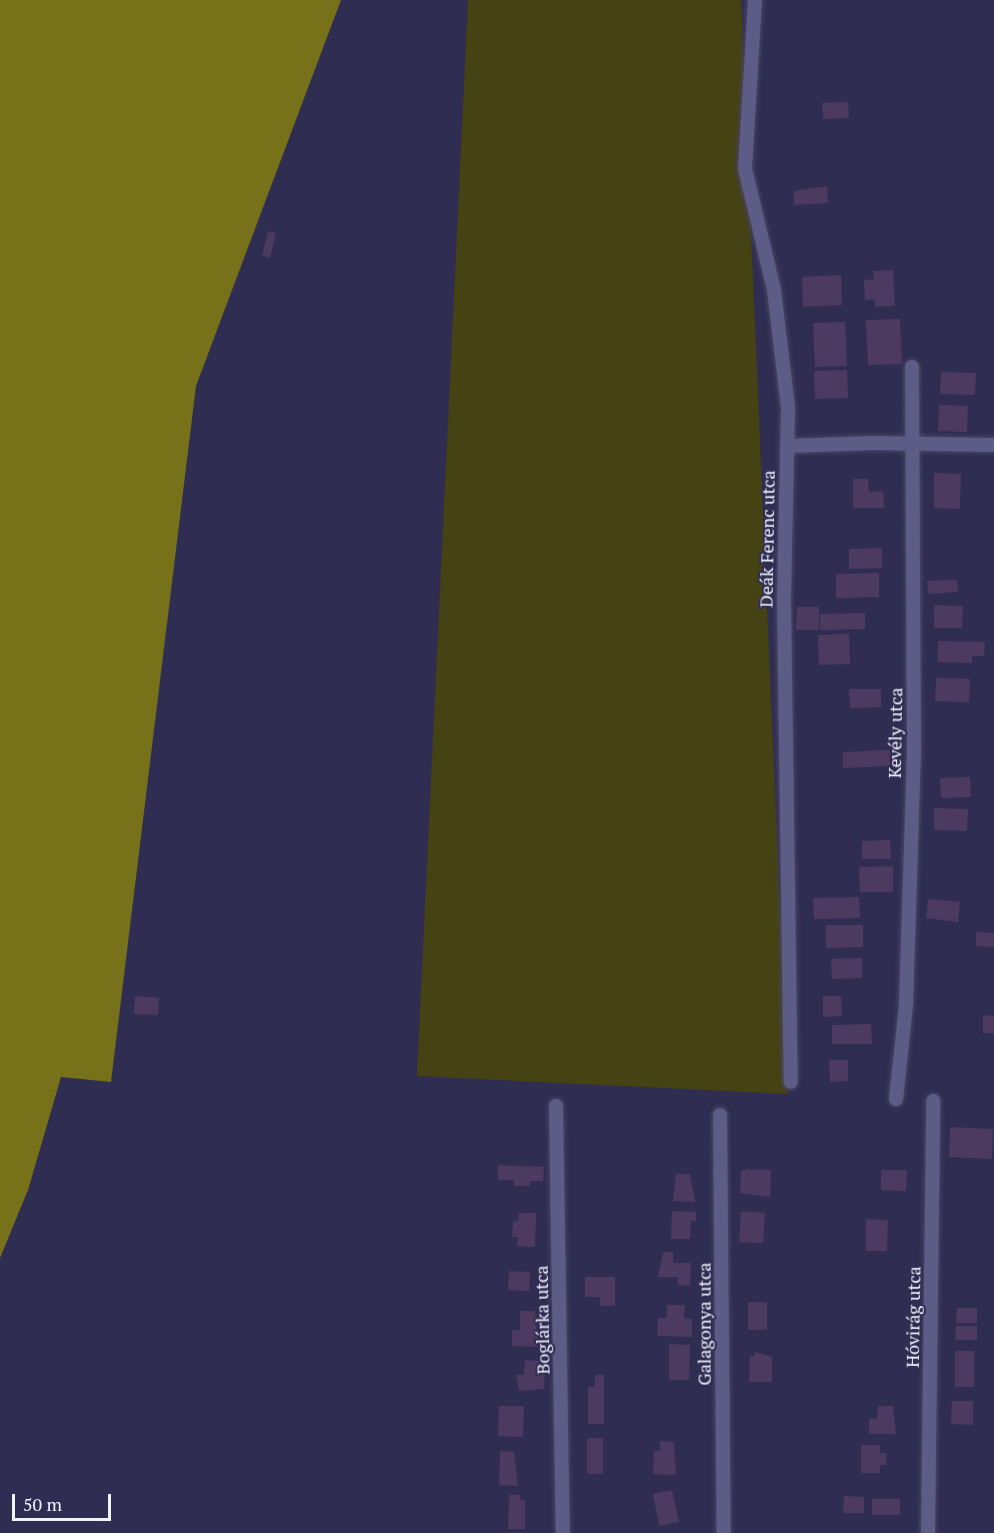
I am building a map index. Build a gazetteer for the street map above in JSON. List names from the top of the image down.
{
  "streets": {
    "street": [
      "Deák Ferenc utca",
      "Kevély utca",
      "Hóvirág utca",
      "Boglárka utca",
      "Galagonya utca"
    ]
  },
  "scale_bar": "50 m"
}
